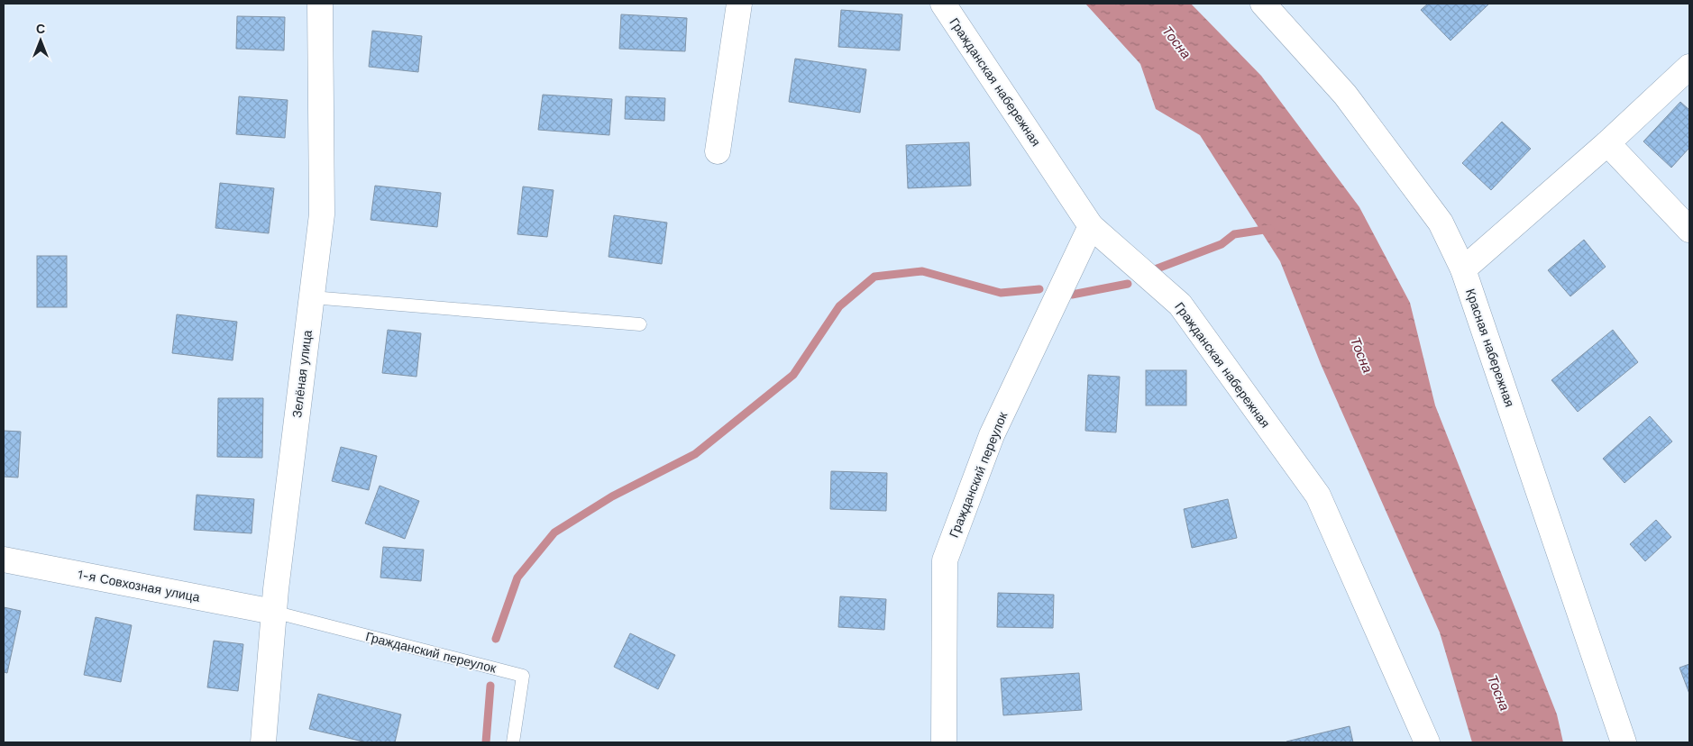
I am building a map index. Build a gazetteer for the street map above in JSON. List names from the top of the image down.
{
  "streets": {
    "street": [
      "Гражданская набережная",
      "Красная набережная",
      "Зелёная улица",
      "Гражданский переулок",
      "1-я Совхозная улица"
    ]
  },
  "crossings": [
    ["Гражданская набережная", "Гражданский переулок"],
    ["Зелёная улица", "Гражданский переулок"],
    ["Зелёная улица", "1-я Совхозная улица"],
    ["Гражданский переулок", "1-я Совхозная улица"]
  ],
  "water": ["Тосна"],
  "north": "top"
}
